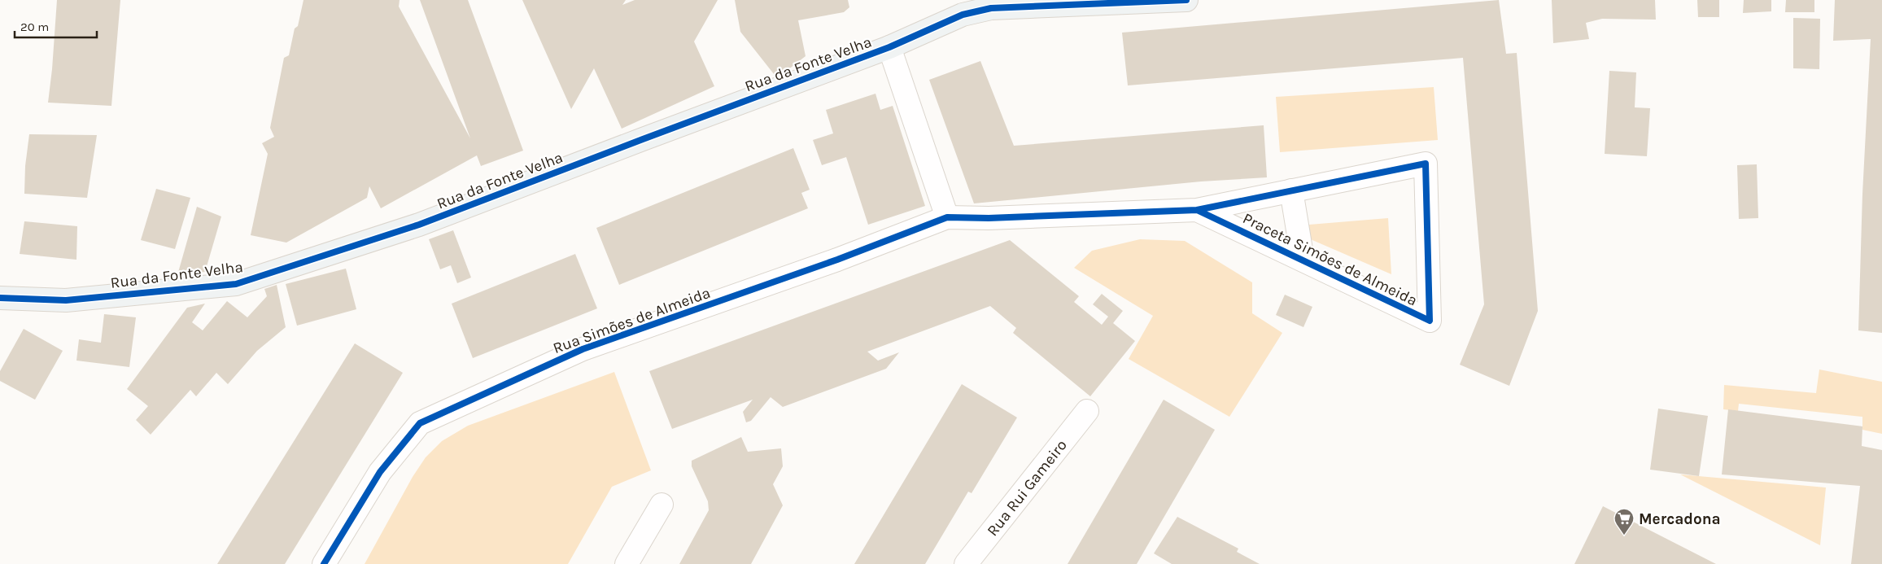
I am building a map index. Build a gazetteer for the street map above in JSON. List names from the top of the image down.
{
  "streets": {
    "street": [
      "Rua da Fonte Velha",
      "Praceta Simões de Almeida",
      "Rua Simões de Almeida",
      "Rua Rui Gameiro"
    ]
  },
  "crossings": [
    ["Praceta Simões de Almeida", "Rua Simões de Almeida"]
  ],
  "places": {
    "supermarket": ["Mercadona"]
  },
  "scale_bar": "20 m"
}
